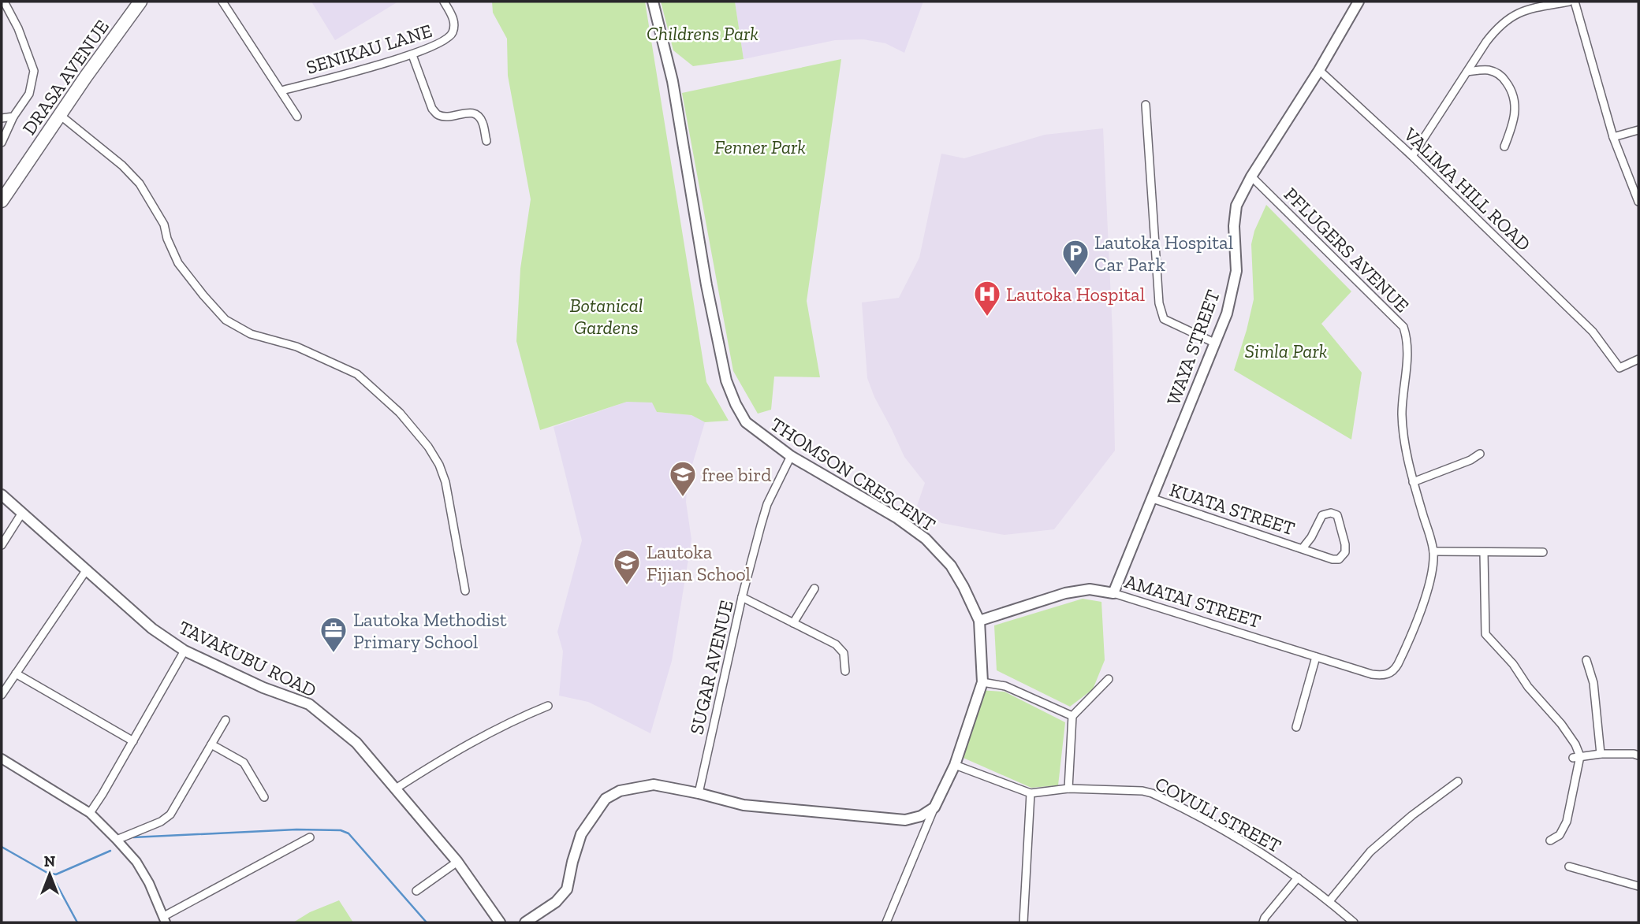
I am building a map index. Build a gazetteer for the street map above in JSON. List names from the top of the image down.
{
  "streets": {
    "highway": ["DRASA AVENUE"],
    "main road": [
      "WAYA STREET",
      "THOMSON CRESCENT",
      "AMATAI STREET",
      "TAVAKUBU ROAD"
    ],
    "street": [
      "SENIKAU LANE",
      "VALIMA HILL ROAD",
      "PFLUGERS AVENUE",
      "KUATA STREET",
      "SUGAR AVENUE",
      "COVULI STREET"
    ]
  },
  "crossings": [
    ["VALIMA HILL ROAD", "WAYA STREET"],
    ["PFLUGERS AVENUE", "WAYA STREET"],
    ["PFLUGERS AVENUE", "AMATAI STREET"],
    ["WAYA STREET", "KUATA STREET"],
    ["WAYA STREET", "AMATAI STREET"],
    ["THOMSON CRESCENT", "AMATAI STREET"],
    ["THOMSON CRESCENT", "SUGAR AVENUE"],
    ["THOMSON CRESCENT", "COVULI STREET"]
  ],
  "parks": [
    "Childrens Park",
    "Fenner Park",
    "Botanical Gardens",
    "Simla Park"
  ],
  "places": {
    "parking": ["Lautoka Hospital Car Park"],
    "hospital": ["Lautoka Hospital"],
    "school or university": ["free bird", "Lautoka Fijian School"],
    "office": ["Lautoka Methodist Primary School"]
  },
  "north": "top"
}
